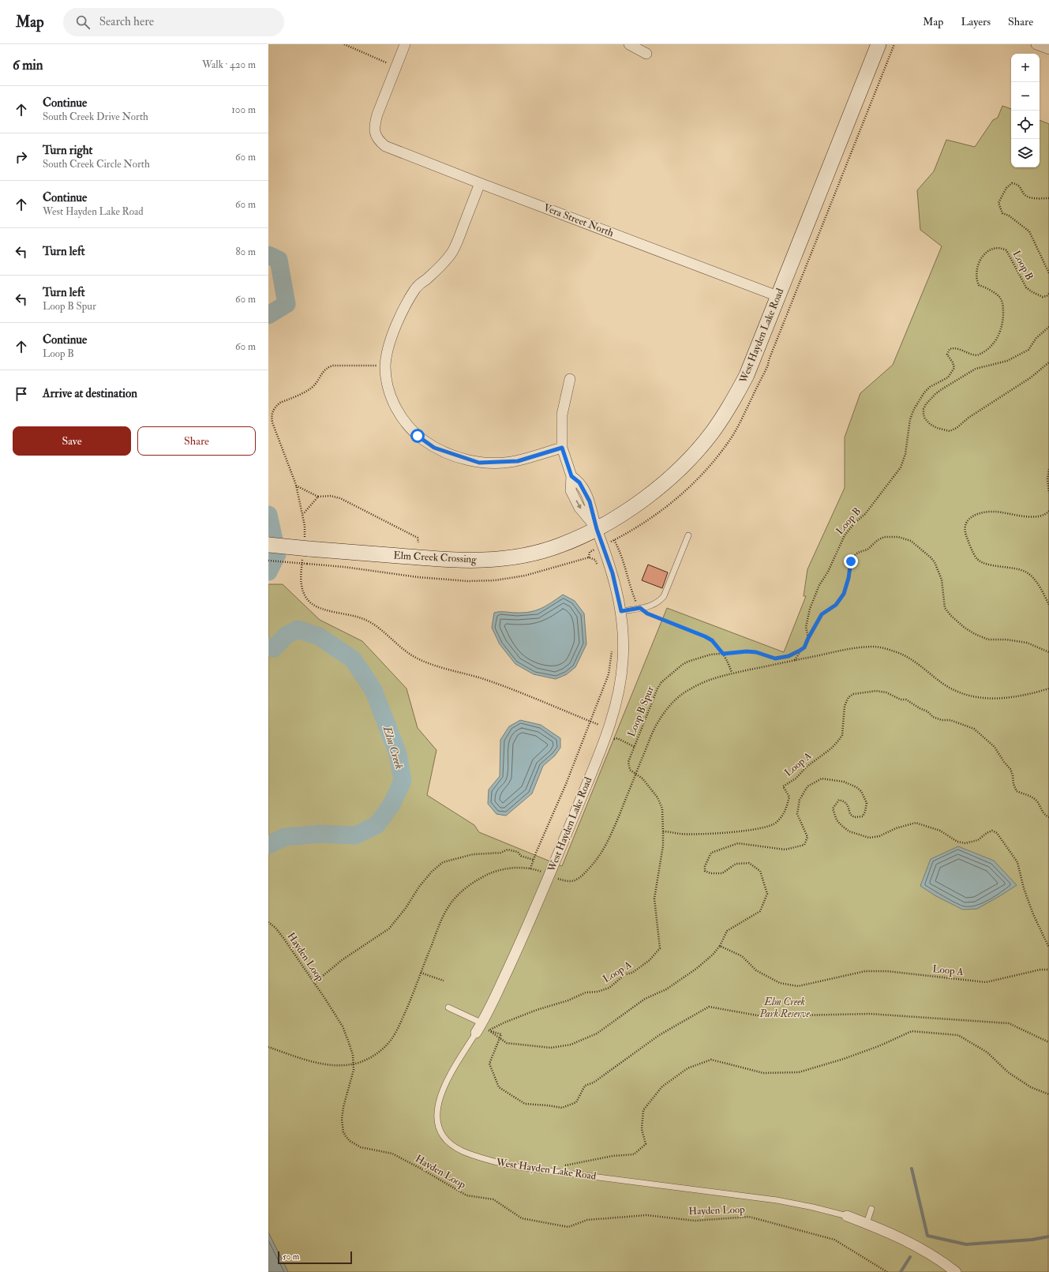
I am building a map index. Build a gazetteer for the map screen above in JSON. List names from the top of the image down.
{
  "streets": {
    "main road": ["West Hayden Lake Road", "Elm Creek Crossing"],
    "street": ["Vera Street North"],
    "path": [
      "Loop B",
      "Loop B Spur",
      "Loop A",
      "Hayden Loop"
    ]
  },
  "crossings": [
    ["Vera Street North", "West Hayden Lake Road"],
    ["West Hayden Lake Road", "Elm Creek Crossing"],
    ["West Hayden Lake Road", "Loop A"]
  ],
  "water": ["Elm Creek"],
  "parks": ["Elm Creek Park Reserve"],
  "scale_bar": "50 m",
  "page": {
    "header": "Map",
    "search": "Search here",
    "nav": ["Map", "Layers", "Share"],
    "heading": ["6 min", "Walk · 420 m"],
    "map_buttons": ["+", "−"],
    "list": [
      ["Continue", "South Creek Drive North", "100 m"],
      ["Turn right", "South Creek Circle North", "60 m"],
      ["Continue", "West Hayden Lake Road", "60 m"],
      ["Turn left", "80 m"],
      ["Turn left", "Loop B Spur", "60 m"],
      ["Continue", "Loop B", "60 m"],
      "Arrive at destination"
    ],
    "buttons": ["Save", "Share"],
    "scale": "50 m"
  }
}
